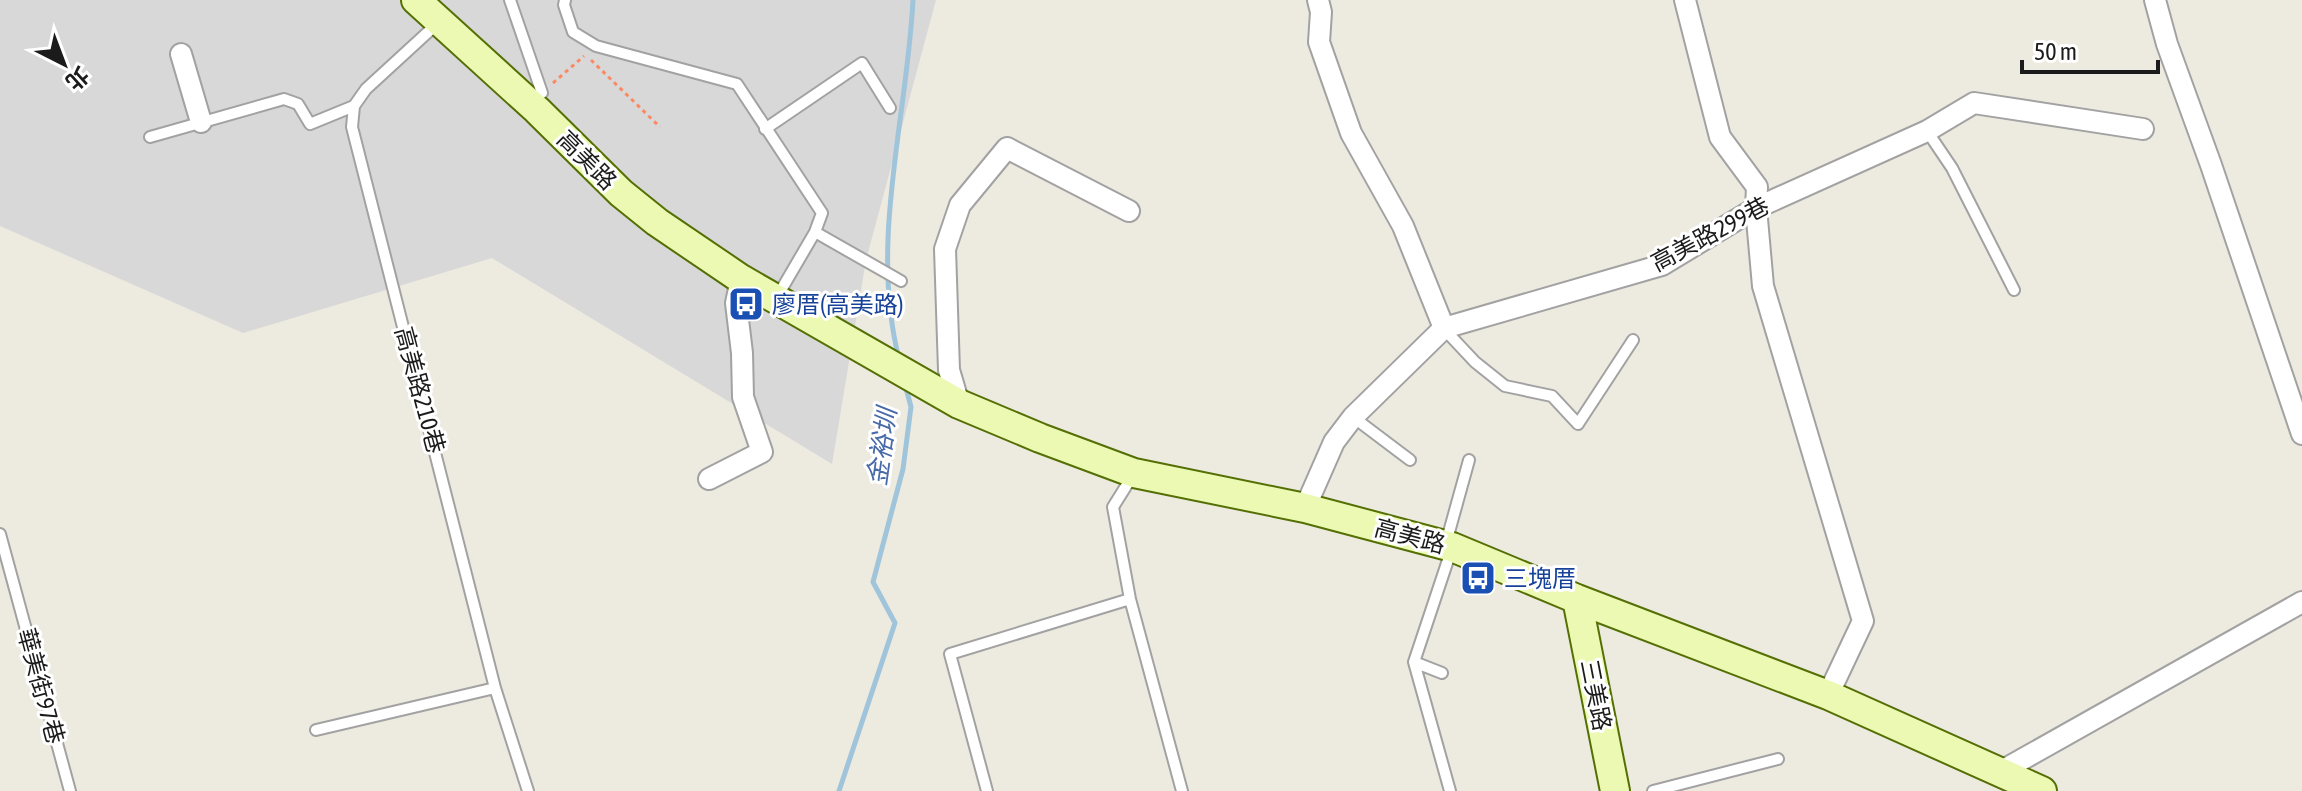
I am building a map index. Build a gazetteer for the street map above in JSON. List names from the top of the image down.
{
  "streets": {
    "street": ["高美路", "高美路299巷", "三美路"],
    "lane": ["高美路210巷", "華美街97巷"]
  },
  "crossings": [
    ["高美路", "高美路299巷"],
    ["高美路", "三美路"]
  ],
  "water": ["金裕圳"],
  "places": {
    "bus stop": ["廖厝(高美路)", "三塊厝"]
  },
  "scale_bar": "50 m",
  "north": "bottom right"
}
